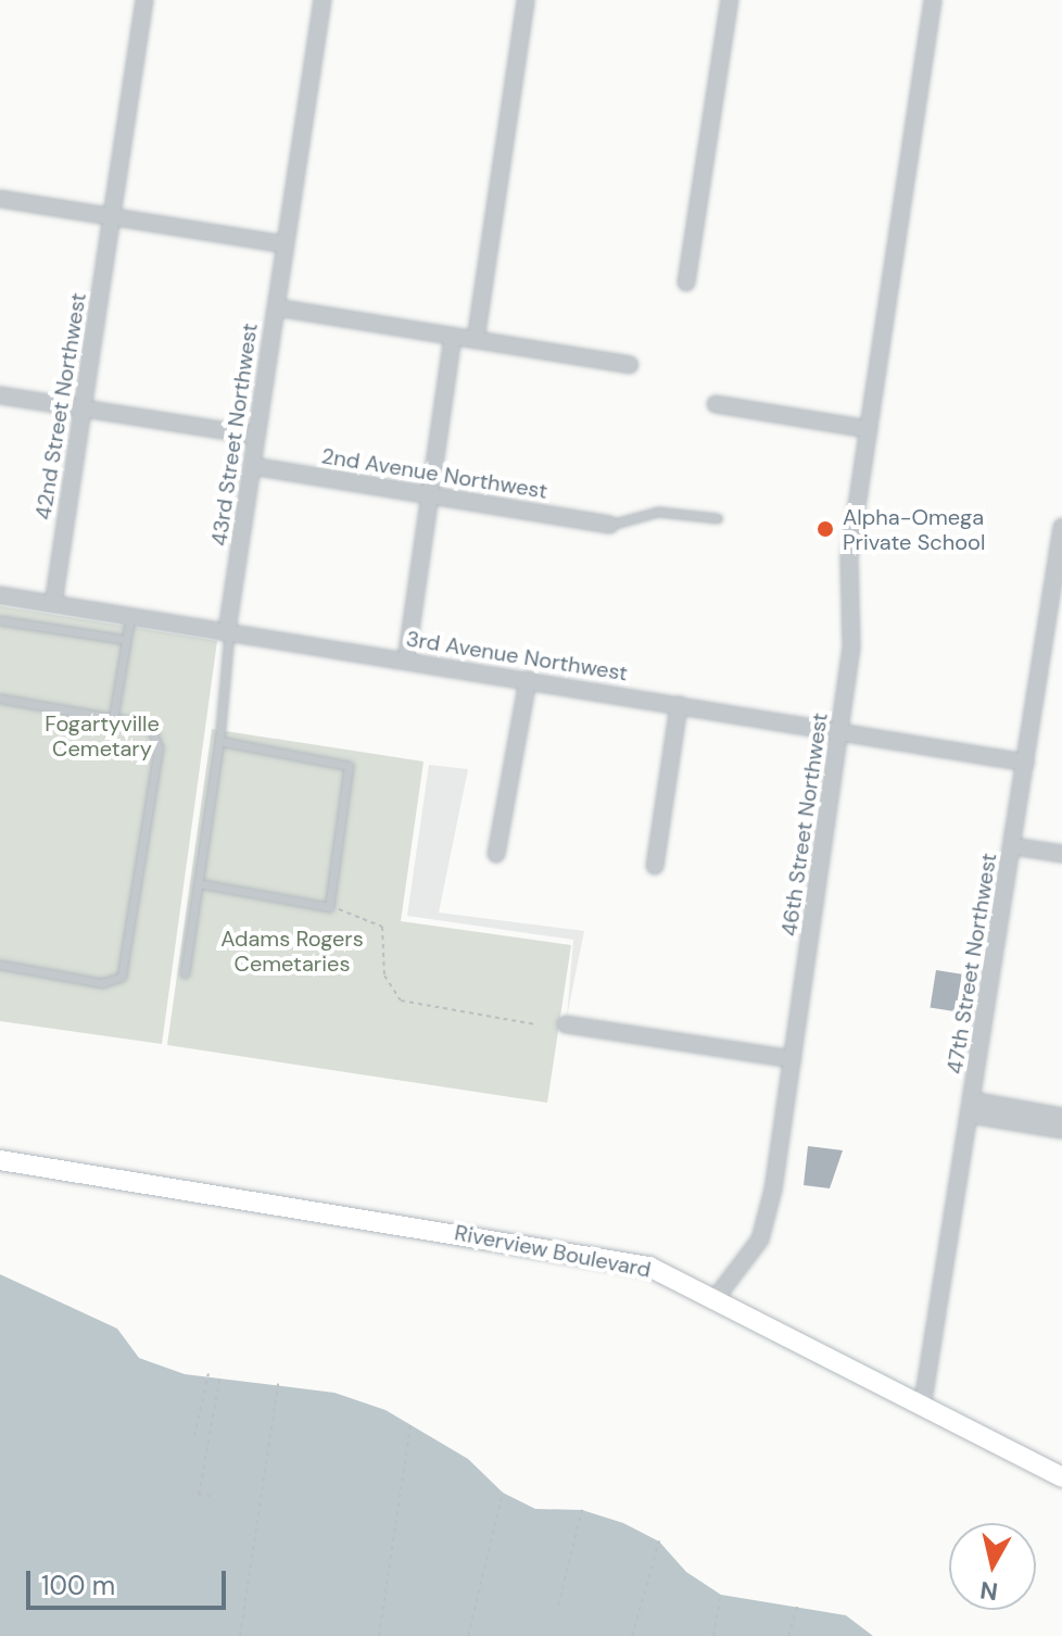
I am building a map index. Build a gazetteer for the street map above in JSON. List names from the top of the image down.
{
  "streets": {
    "street": [
      "42nd Street Northwest",
      "43rd Street Northwest",
      "2nd Avenue Northwest",
      "3rd Avenue Northwest",
      "46th Street Northwest",
      "47th Street Northwest",
      "Riverview Boulevard"
    ]
  },
  "crossings": [
    ["42nd Street Northwest", "3rd Avenue Northwest"],
    ["43rd Street Northwest", "2nd Avenue Northwest"],
    ["43rd Street Northwest", "3rd Avenue Northwest"],
    ["3rd Avenue Northwest", "46th Street Northwest"],
    ["3rd Avenue Northwest", "47th Street Northwest"],
    ["46th Street Northwest", "Riverview Boulevard"],
    ["47th Street Northwest", "Riverview Boulevard"]
  ],
  "parks": ["Fogartyville Cemetary", "Adams Rogers Cemetaries"],
  "places": ["Alpha-Omega Private School"],
  "scale_bar": "100 m",
  "north": "bottom"
}
